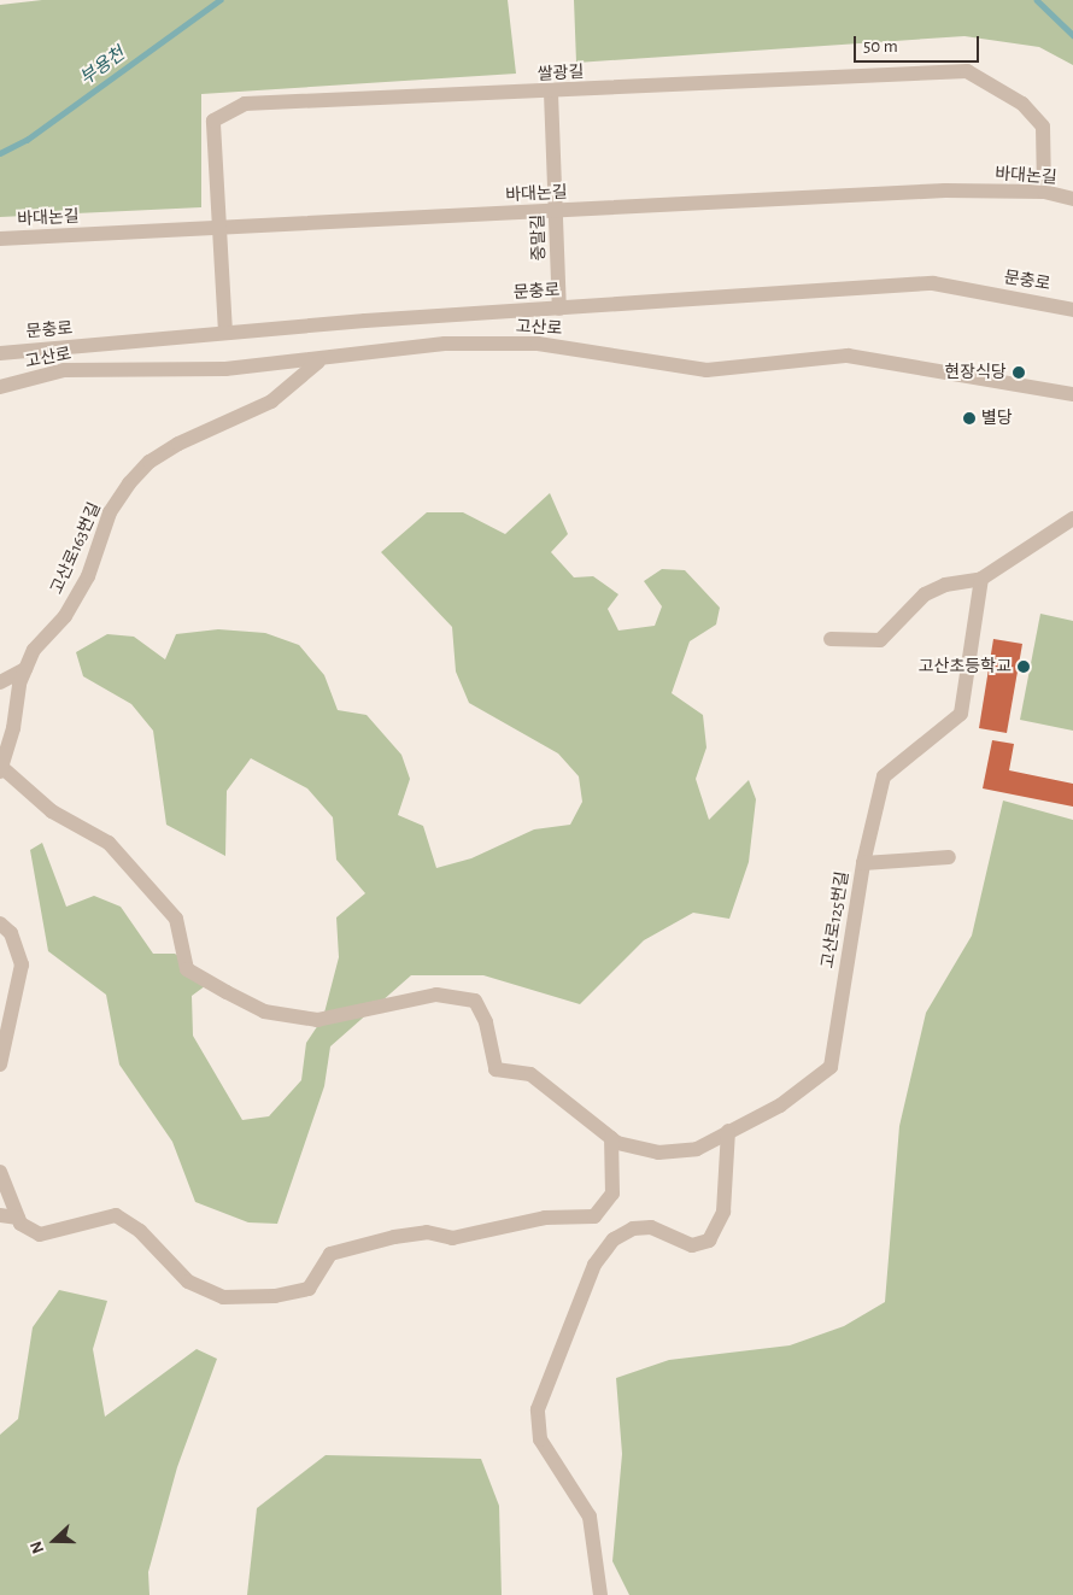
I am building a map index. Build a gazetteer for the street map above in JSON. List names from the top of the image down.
{
  "streets": {
    "street": [
      "쌀광길",
      "바대논길",
      "중말길",
      "문충로",
      "고산로",
      "고산로163번길",
      "고산로125번길"
    ]
  },
  "crossings": [
    ["쌀광길", "바대논길"],
    ["쌀광길", "중말길"],
    ["쌀광길", "문충로"],
    ["바대논길", "중말길"],
    ["중말길", "문충로"],
    ["고산로", "고산로163번길"],
    ["고산로163번길", "고산로125번길"]
  ],
  "water": ["부용천"],
  "places": ["현장식당", "별당", "고산초등학교"],
  "scale_bar": "50 m",
  "north": "left"
}
